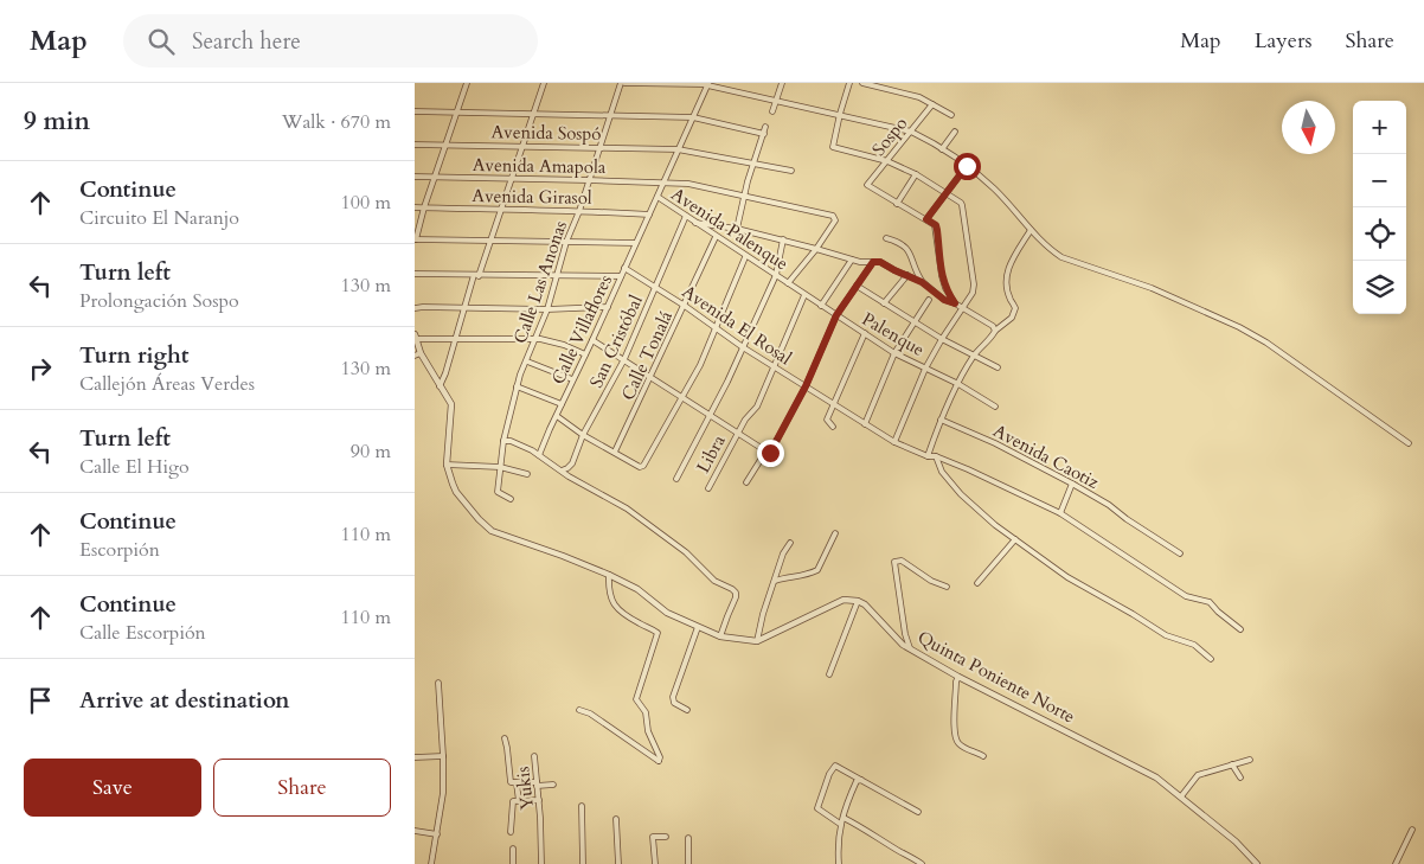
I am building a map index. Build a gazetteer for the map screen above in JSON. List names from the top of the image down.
{
  "streets": {
    "street": [
      "Avenida Sospó",
      "Sospo",
      "Avenida Amapola",
      "Avenida Girasol",
      "Avenida Palenque",
      "Calle Las Anonas",
      "Avenida El Rosal",
      "Calle Villaflores",
      "Palenque",
      "San Cristóbal",
      "Calle Tonalá",
      "Libra",
      "Avenida Caotiz",
      "Quinta Poniente Norte",
      "Yukis"
    ]
  },
  "crossings": [
    ["Avenida Sospó", "Calle Las Anonas"],
    ["Avenida Sospó", "Calle Villaflores"],
    ["Avenida Amapola", "Calle Las Anonas"],
    ["Avenida Amapola", "Calle Villaflores"],
    ["Avenida Girasol", "Calle Las Anonas"],
    ["Avenida Girasol", "Calle Villaflores"],
    ["Avenida Palenque", "Calle Villaflores"],
    ["Avenida Palenque", "Palenque"],
    ["Avenida Palenque", "San Cristóbal"],
    ["Avenida Palenque", "Calle Tonalá"],
    ["Avenida El Rosal", "Calle Villaflores"],
    ["Avenida El Rosal", "San Cristóbal"],
    ["Avenida El Rosal", "Calle Tonalá"],
    ["Avenida El Rosal", "Libra"]
  ],
  "north": "bottom",
  "page": {
    "header": "Map",
    "search": "Search here",
    "nav": ["Map", "Layers", "Share"],
    "heading": ["9 min", "Walk · 670 m"],
    "map_buttons": ["+", "−"],
    "list": [
      ["Continue", "Circuito El Naranjo", "100 m"],
      ["Turn left", "Prolongación Sospo", "130 m"],
      ["Turn right", "Callejón Áreas Verdes", "130 m"],
      ["Turn left", "Calle El Higo", "90 m"],
      ["Continue", "Escorpión", "110 m"],
      ["Continue", "Calle Escorpión", "110 m"],
      "Arrive at destination"
    ],
    "buttons": ["Save", "Share"]
  }
}
